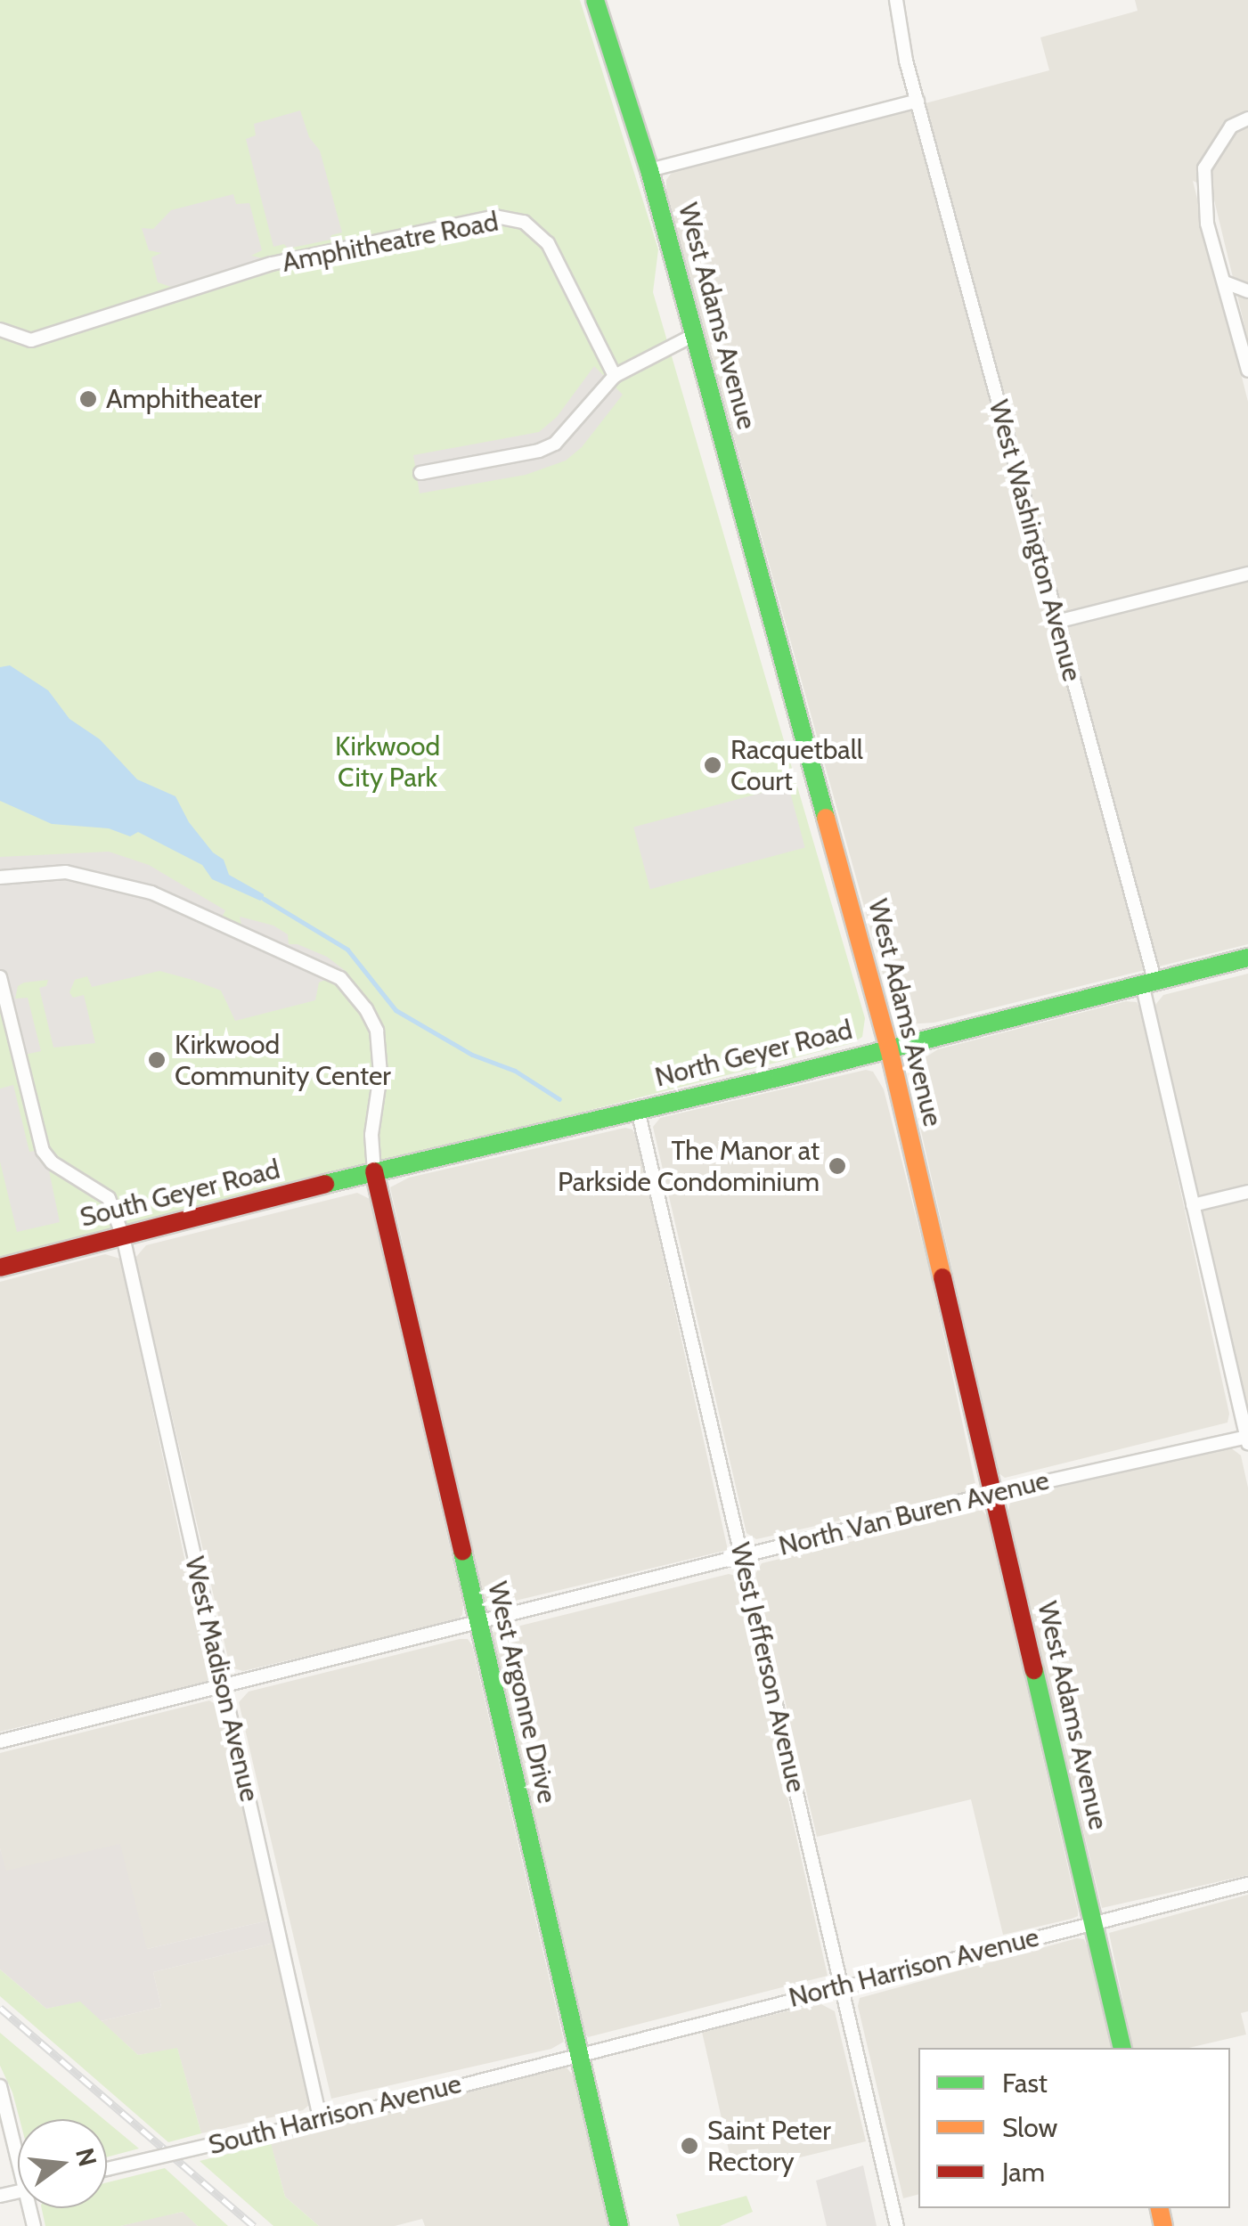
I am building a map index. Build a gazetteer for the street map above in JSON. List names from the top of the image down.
{
  "streets": {
    "street": [
      "Amphitheatre Road",
      "West Adams Avenue",
      "West Washington Avenue",
      "North Geyer Road",
      "South Geyer Road",
      "North Van Buren Avenue",
      "West Jefferson Avenue",
      "West Madison Avenue",
      "West Argonne Drive",
      "North Harrison Avenue",
      "South Harrison Avenue"
    ]
  },
  "crossings": [
    ["West Adams Avenue", "North Geyer Road"],
    ["West Adams Avenue", "North Van Buren Avenue"],
    ["West Adams Avenue", "North Harrison Avenue"],
    ["West Washington Avenue", "North Geyer Road"],
    ["West Washington Avenue", "North Van Buren Avenue"],
    ["North Geyer Road", "South Geyer Road"],
    ["North Geyer Road", "West Jefferson Avenue"],
    ["North Geyer Road", "West Argonne Drive"],
    ["South Geyer Road", "West Madison Avenue"],
    ["South Geyer Road", "West Argonne Drive"],
    ["North Van Buren Avenue", "West Jefferson Avenue"],
    ["North Van Buren Avenue", "West Madison Avenue"],
    ["North Van Buren Avenue", "West Argonne Drive"],
    ["West Jefferson Avenue", "North Harrison Avenue"],
    ["West Madison Avenue", "South Harrison Avenue"],
    ["West Argonne Drive", "North Harrison Avenue"],
    ["West Argonne Drive", "South Harrison Avenue"],
    ["North Harrison Avenue", "South Harrison Avenue"]
  ],
  "parks": ["Kirkwood City Park"],
  "places": [
    "Amphitheater",
    "Racquetball Court",
    "Kirkwood Community Center",
    "The Manor at Parkside Condominium",
    "Saint Peter Rectory"
  ],
  "legend": ["Fast", "Slow", "Jam"],
  "north": "right"
}
